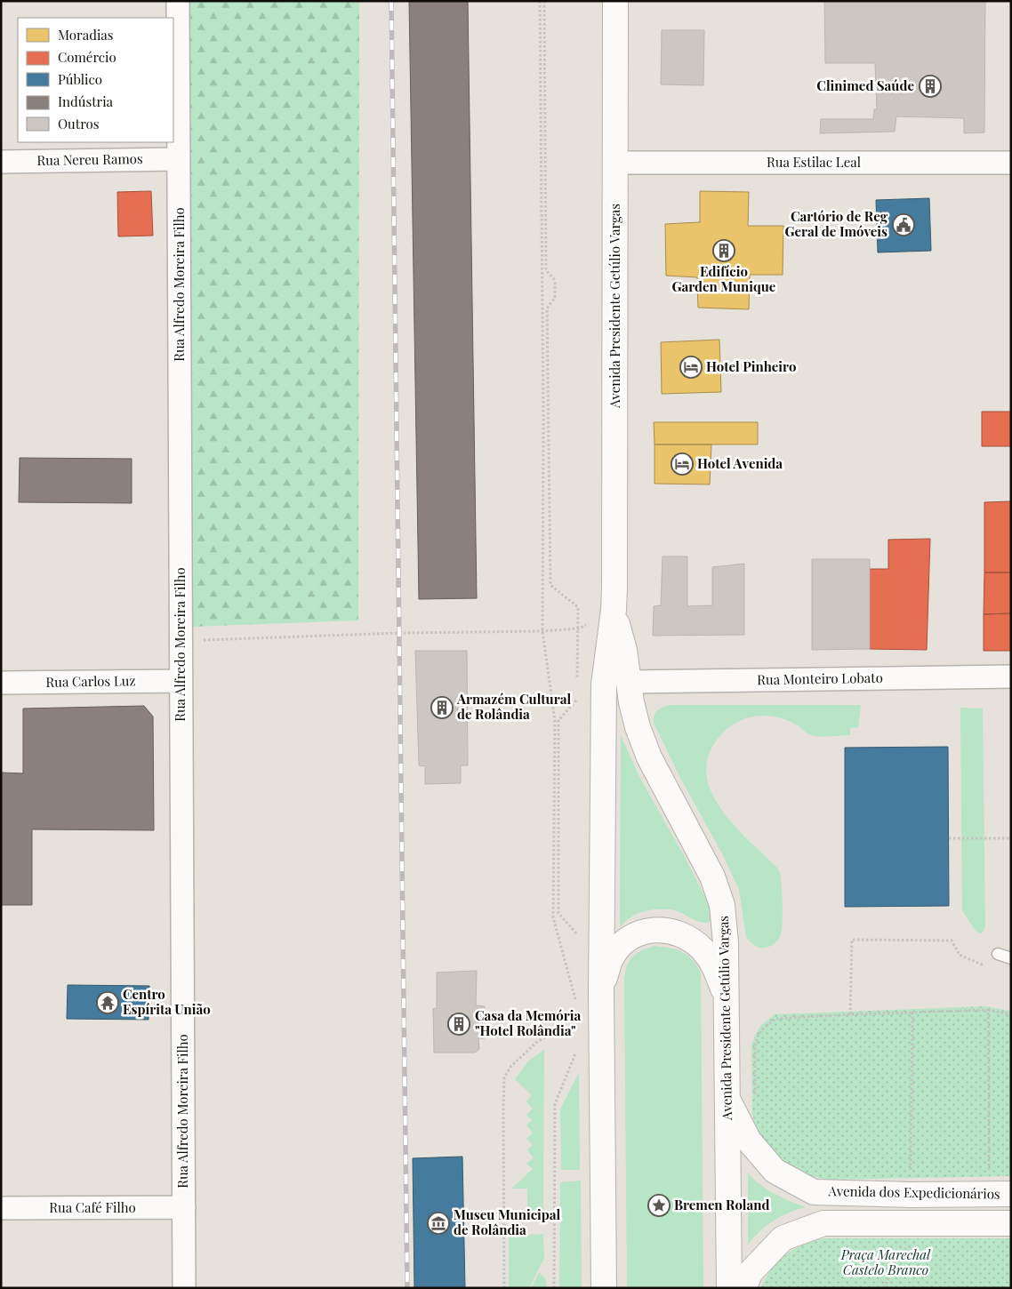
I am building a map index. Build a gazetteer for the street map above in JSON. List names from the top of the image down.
{
  "streets": {
    "main road": ["Avenida Presidente Getúlio Vargas", "Avenida dos Expedicionários"],
    "street": [
      "Rua Nereu Ramos",
      "Rua Estilac Leal",
      "Rua Alfredo Moreira Filho",
      "Rua Monteiro Lobato",
      "Rua Carlos Luz",
      "Rua Café Filho"
    ]
  },
  "crossings": [
    ["Rua Nereu Ramos", "Rua Alfredo Moreira Filho"],
    ["Rua Estilac Leal", "Avenida Presidente Getúlio Vargas"],
    ["Rua Alfredo Moreira Filho", "Rua Carlos Luz"],
    ["Rua Alfredo Moreira Filho", "Rua Café Filho"],
    ["Avenida Presidente Getúlio Vargas", "Rua Monteiro Lobato"],
    ["Avenida Presidente Getúlio Vargas", "Avenida dos Expedicionários"]
  ],
  "parks": ["Praça Marechal Castelo Branco"],
  "places": {
    "building": [
      "Clinimed Saúde",
      "Edifício Garden Munique",
      "Armazém Cultural de Rolândia",
      "Casa da Memória \"Hotel Rolândia\""
    ],
    "public building": ["Cartório de Reg Geral de Imóveis"],
    "hotel": ["Hotel Pinheiro", "Hotel Avenida"],
    "temple": ["Centro Espírita União"],
    "place": ["Bremen Roland"],
    "museum": ["Museu Municipal de Rolândia"]
  },
  "legend": [
    "Moradias",
    "Comércio",
    "Público",
    "Indústria",
    "Outros"
  ]
}
